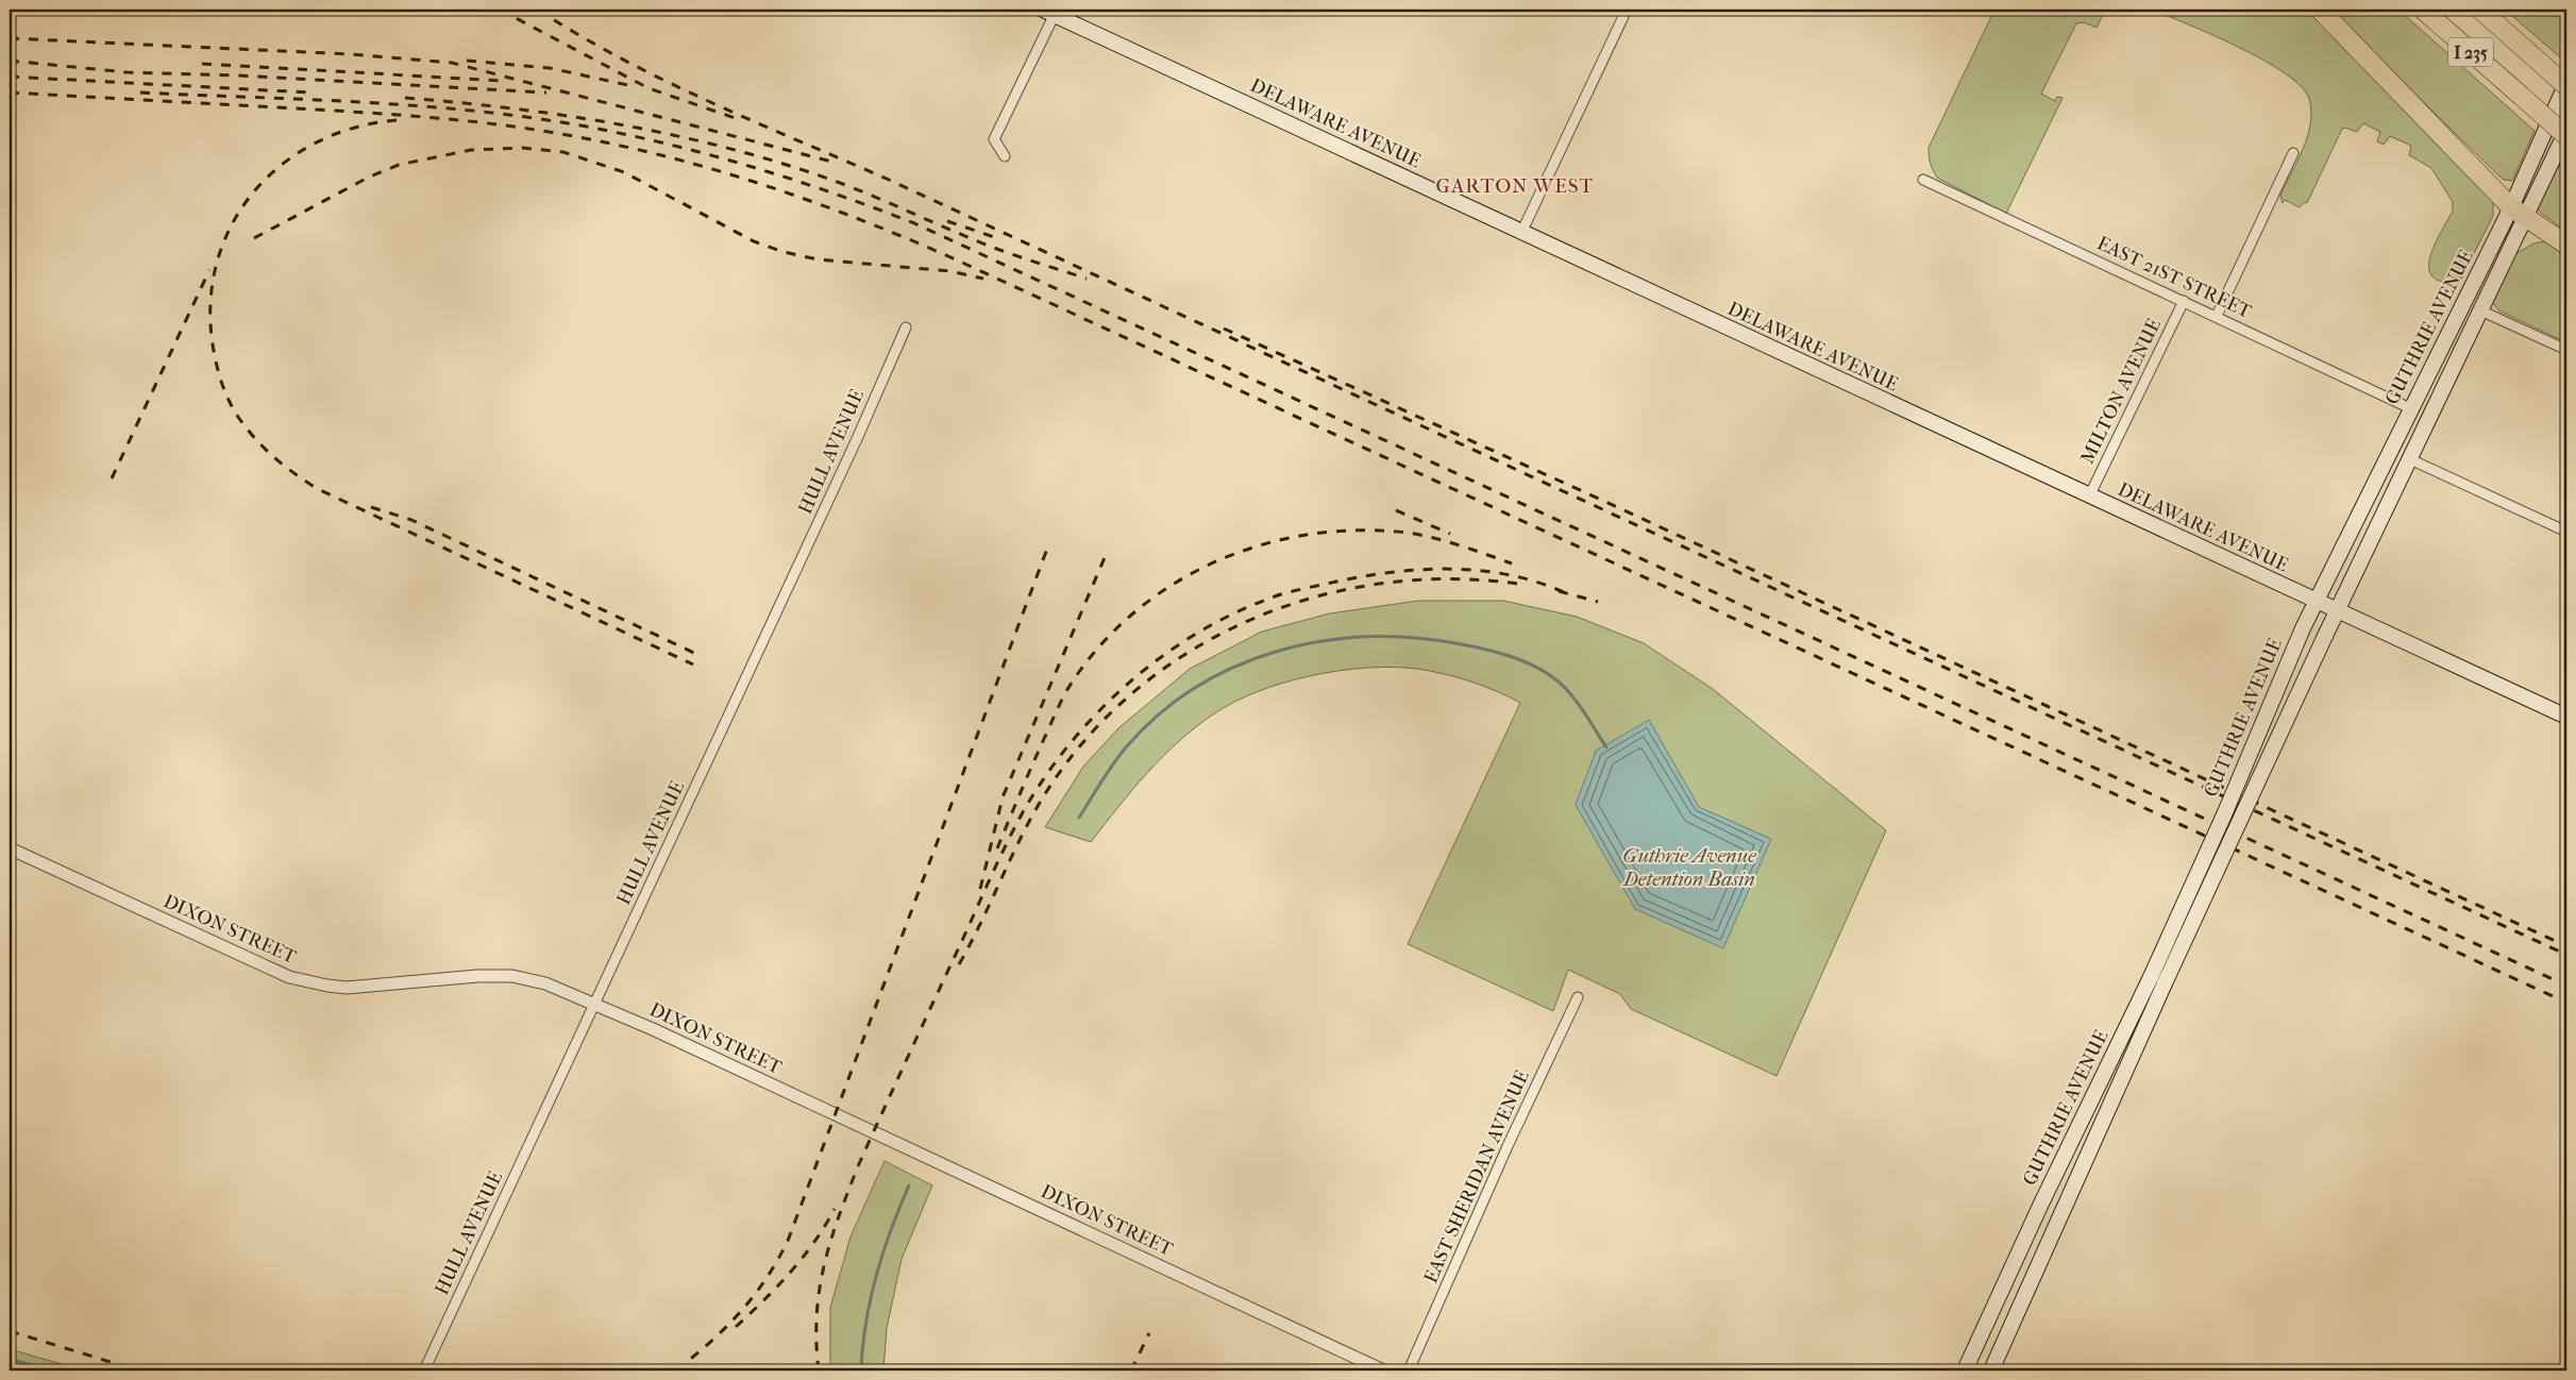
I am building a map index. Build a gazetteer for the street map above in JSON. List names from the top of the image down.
{
  "streets": {
    "highway": ["I 235"],
    "main road": ["DELAWARE AVENUE", "GUTHRIE AVENUE"],
    "street": [
      "EAST 21ST STREET",
      "MILTON AVENUE",
      "HULL AVENUE",
      "DIXON STREET",
      "EAST SHERIDAN AVENUE"
    ]
  },
  "crossings": [
    ["I 235", "GUTHRIE AVENUE"],
    ["DELAWARE AVENUE", "GUTHRIE AVENUE"],
    ["DELAWARE AVENUE", "MILTON AVENUE"],
    ["EAST 21ST STREET", "GUTHRIE AVENUE"],
    ["EAST 21ST STREET", "MILTON AVENUE"],
    ["HULL AVENUE", "DIXON STREET"]
  ],
  "districts": ["GARTON WEST"],
  "water": ["Guthrie Avenue Detention Basin"]
}
